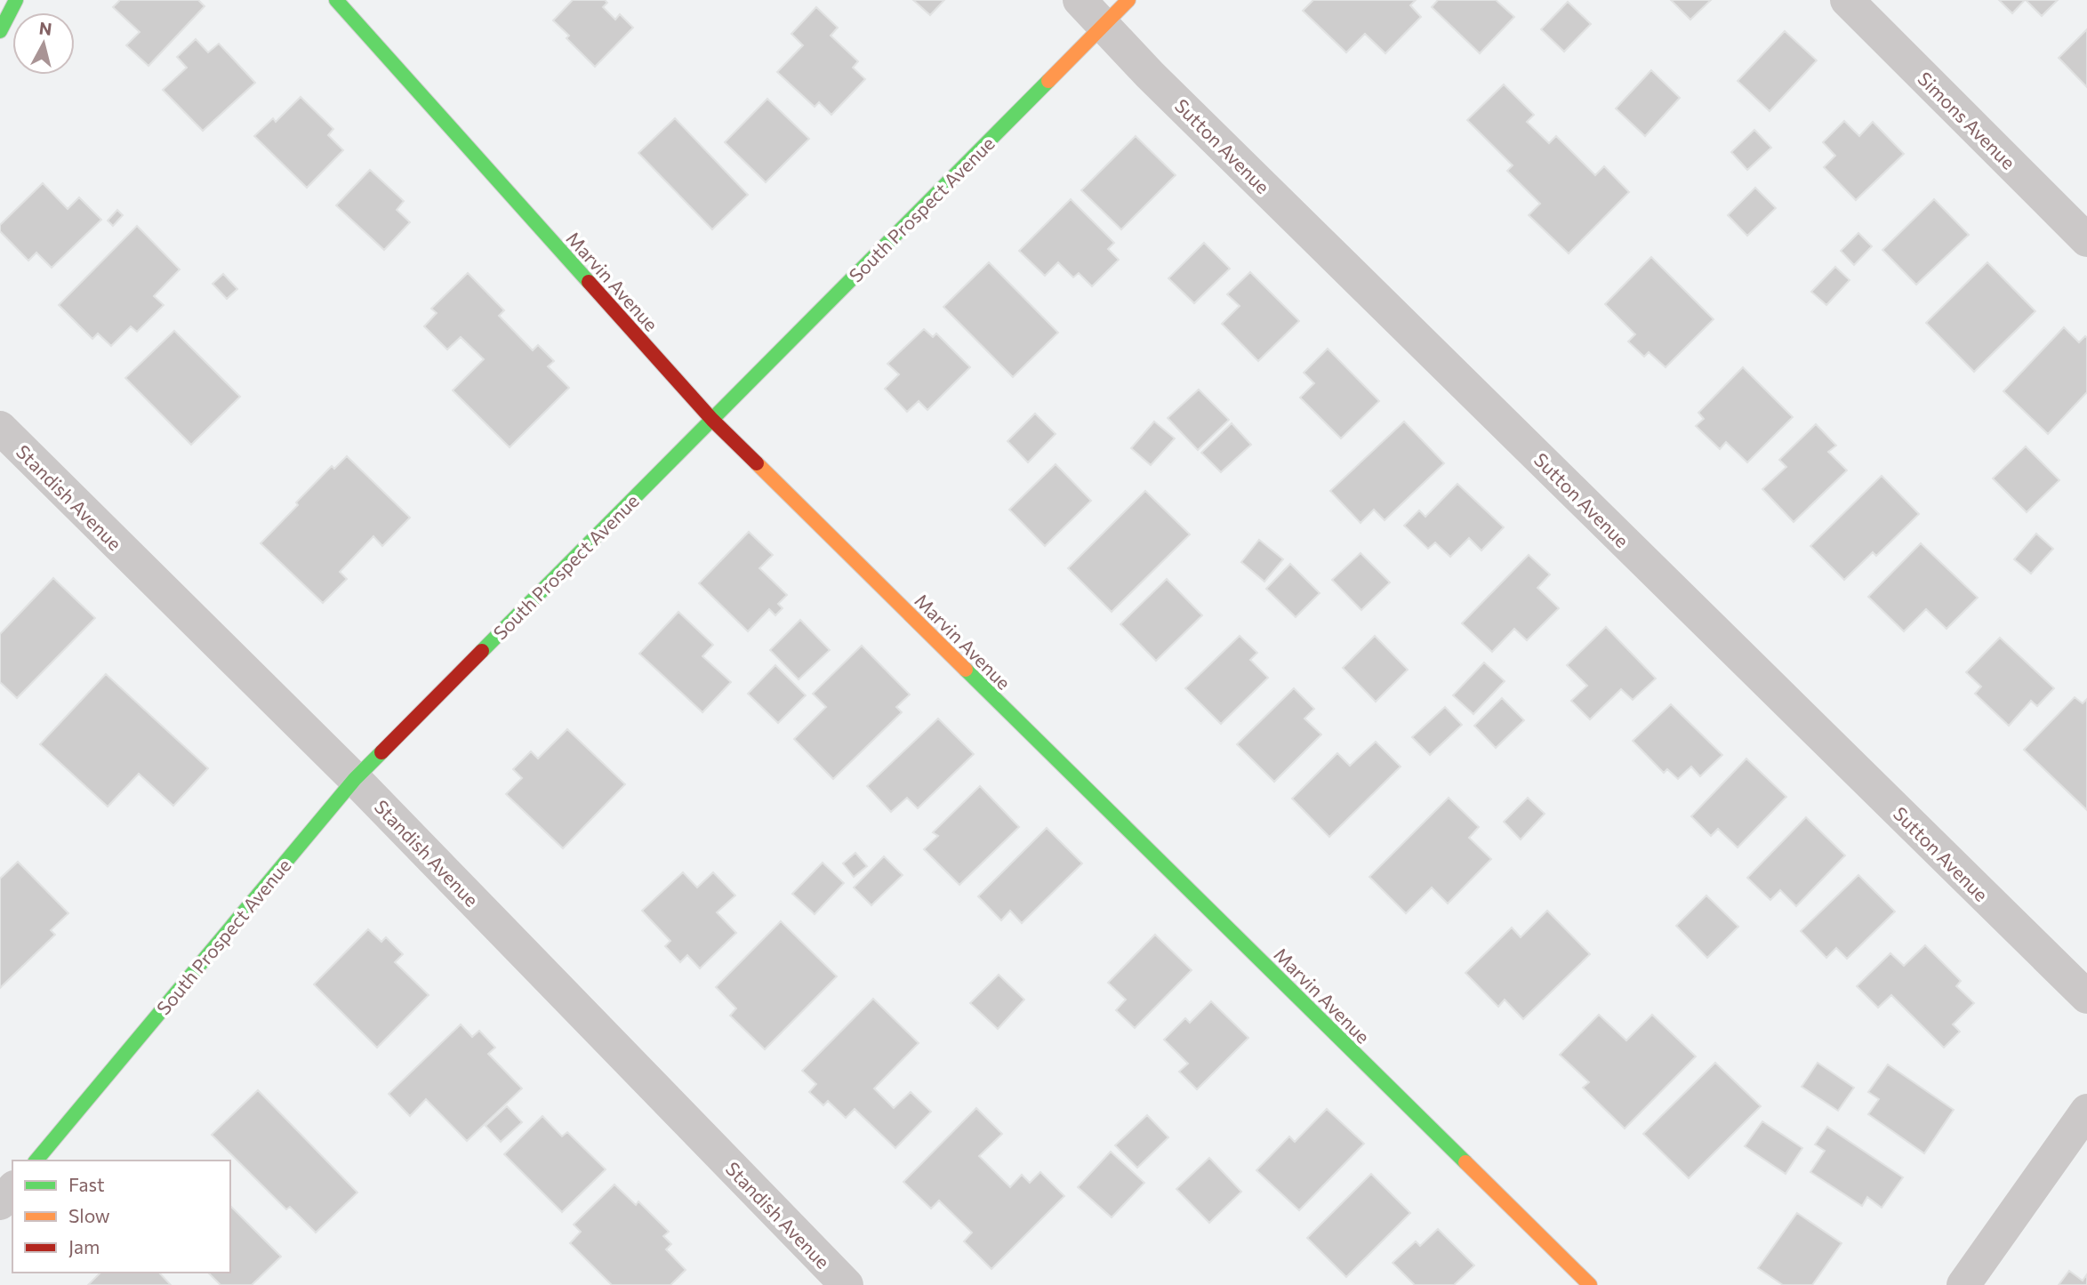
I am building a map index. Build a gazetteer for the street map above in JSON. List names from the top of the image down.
{
  "streets": {
    "street": [
      "Simons Avenue",
      "Sutton Avenue",
      "South Prospect Avenue",
      "Marvin Avenue",
      "Standish Avenue"
    ]
  },
  "crossings": [
    ["Sutton Avenue", "South Prospect Avenue"],
    ["South Prospect Avenue", "Marvin Avenue"],
    ["South Prospect Avenue", "Standish Avenue"]
  ],
  "legend": ["Fast", "Slow", "Jam"],
  "north": "top"
}
